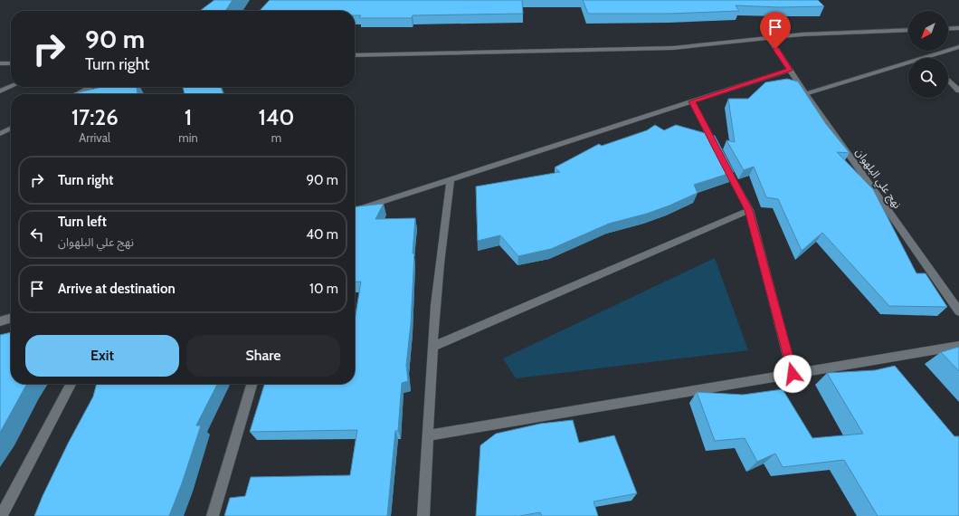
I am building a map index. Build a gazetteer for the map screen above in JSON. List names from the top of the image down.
{
  "streets": {
    "street": ["نهج علي البلهوان"]
  },
  "north": "bottom left",
  "page": {
    "turn": ["90 m", "Turn right"],
    "eta": [
      "17:26",
      "Arrival",
      "1",
      "min",
      "140",
      "m"
    ],
    "list": [
      {
        "name": "Turn right",
        "value": "90 m"
      },
      {
        "name": "Turn left",
        "note": "نهج علي البلهوان",
        "value": "40 m"
      },
      {
        "name": "Arrive at destination",
        "value": "10 m"
      }
    ],
    "buttons": ["Exit", "Share"]
  }
}
